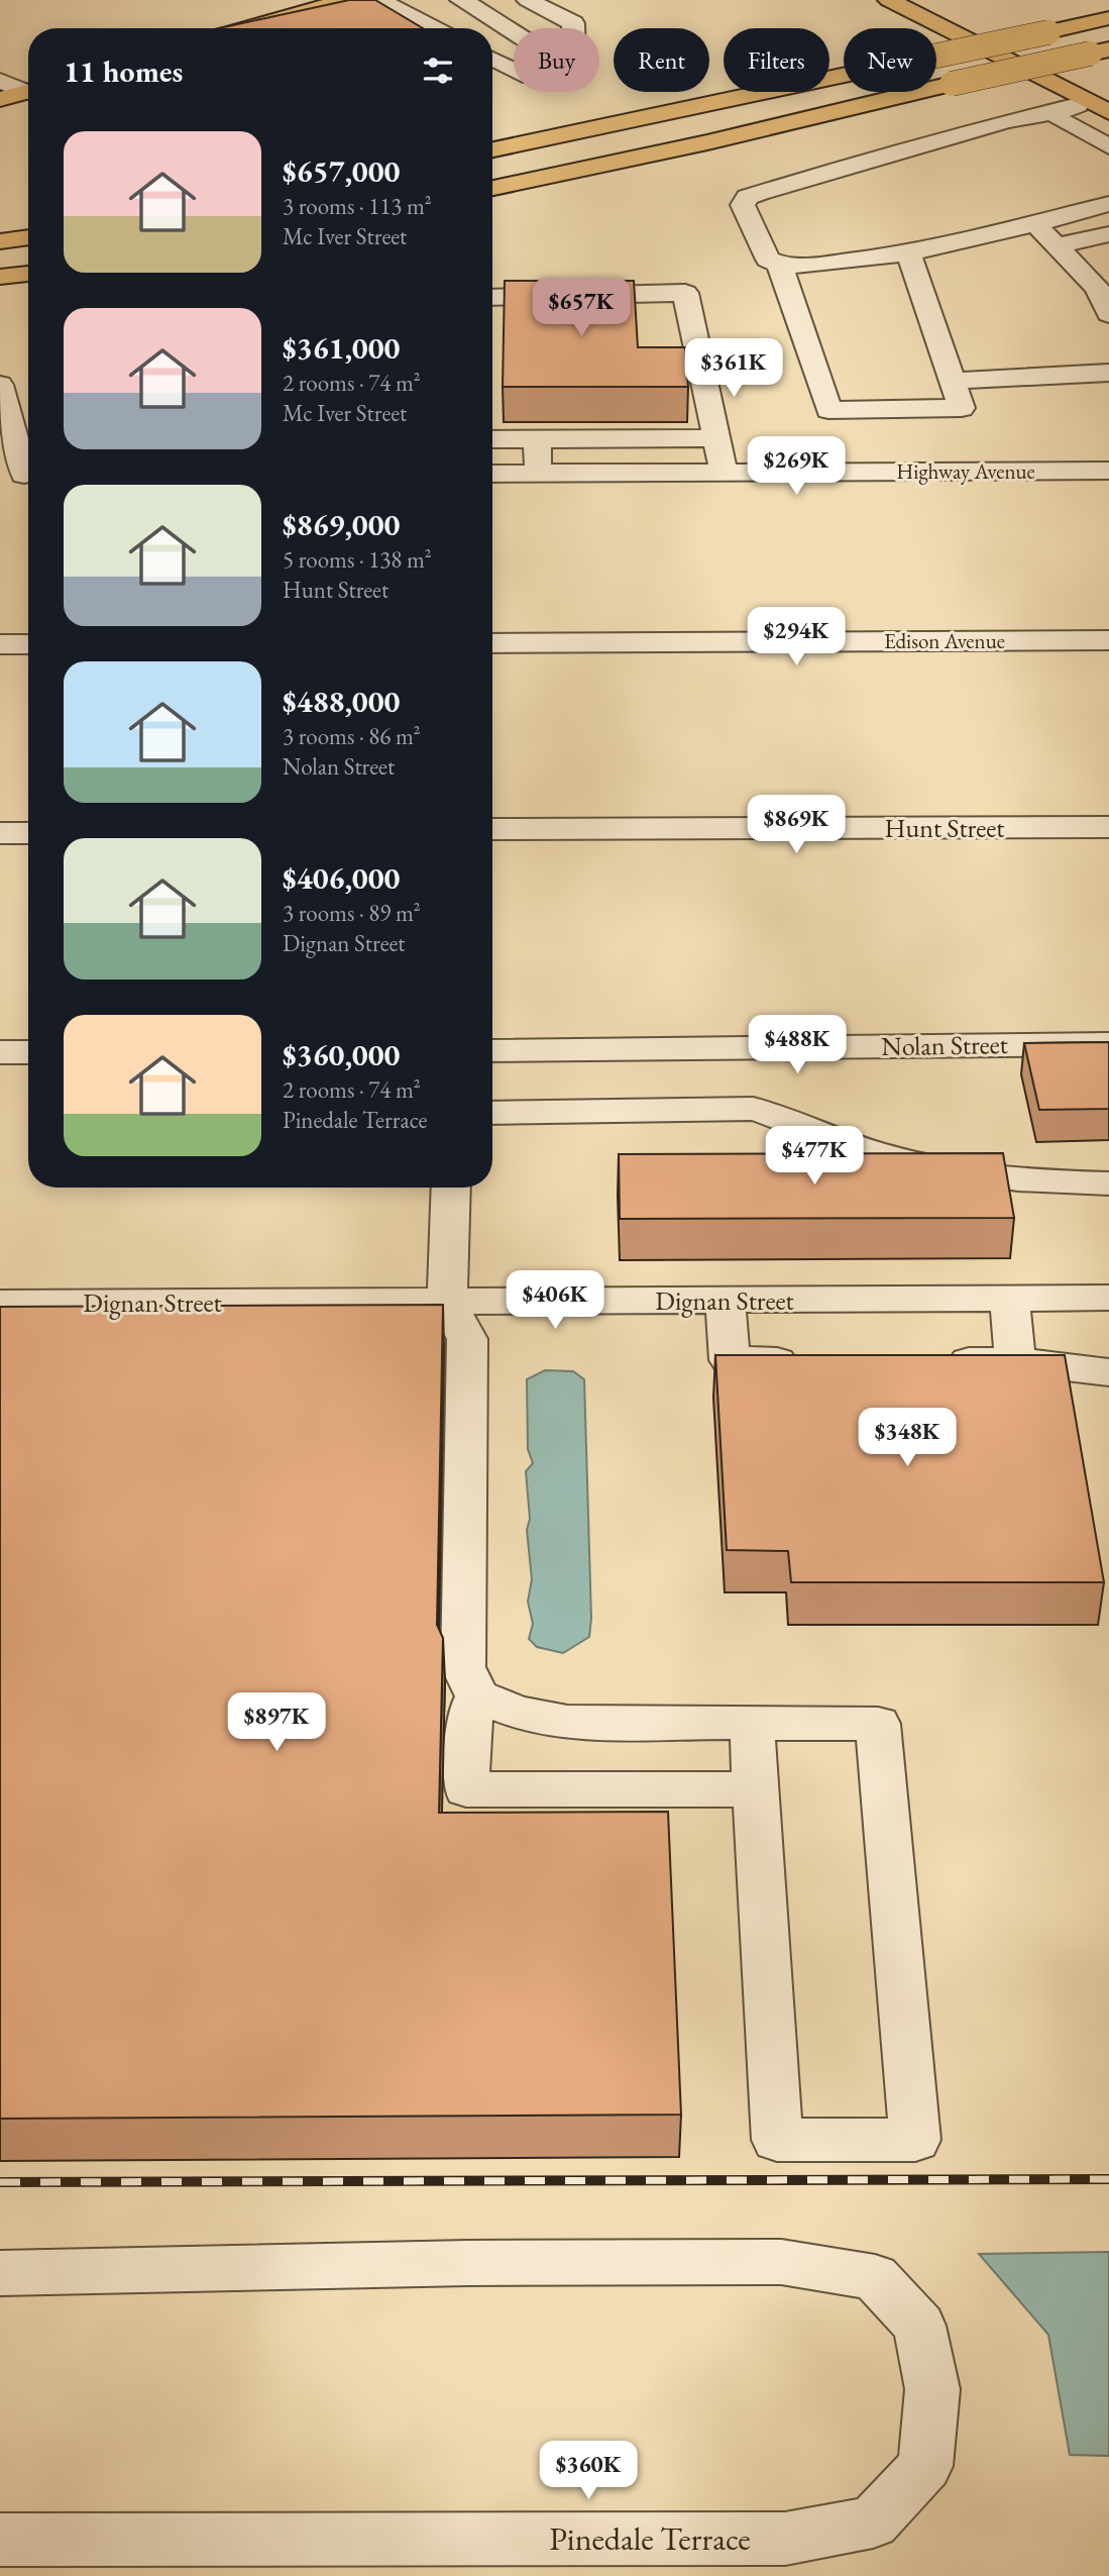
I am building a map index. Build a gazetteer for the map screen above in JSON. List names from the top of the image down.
{
  "streets": {
    "street": [
      "Highway Avenue",
      "Edison Avenue",
      "Hunt Street",
      "Nolan Street",
      "Dignan Street",
      "Pinedale Terrace"
    ]
  },
  "page": {
    "chip": [
      "Buy",
      "Rent",
      "Filters",
      "New"
    ],
    "heading": "11 homes",
    "list": [
      {
        "name": "$657,000",
        "note": "3 rooms · 113 m² · Mc Iver Street"
      },
      {
        "name": "$361,000",
        "note": "2 rooms · 74 m² · Mc Iver Street"
      },
      {
        "name": "$869,000",
        "note": "5 rooms · 138 m² · Hunt Street"
      },
      {
        "name": "$488,000",
        "note": "3 rooms · 86 m² · Nolan Street"
      },
      {
        "name": "$406,000",
        "note": "3 rooms · 89 m² · Dignan Street"
      },
      {
        "name": "$360,000",
        "note": "2 rooms · 74 m² · Pinedale Terrace"
      }
    ],
    "price": [
      "$657K",
      "$361K",
      "$269K",
      "$294K",
      "$869K",
      "$488K",
      "$477K",
      "$406K",
      "$348K",
      "$897K",
      "$360K"
    ]
  }
}
